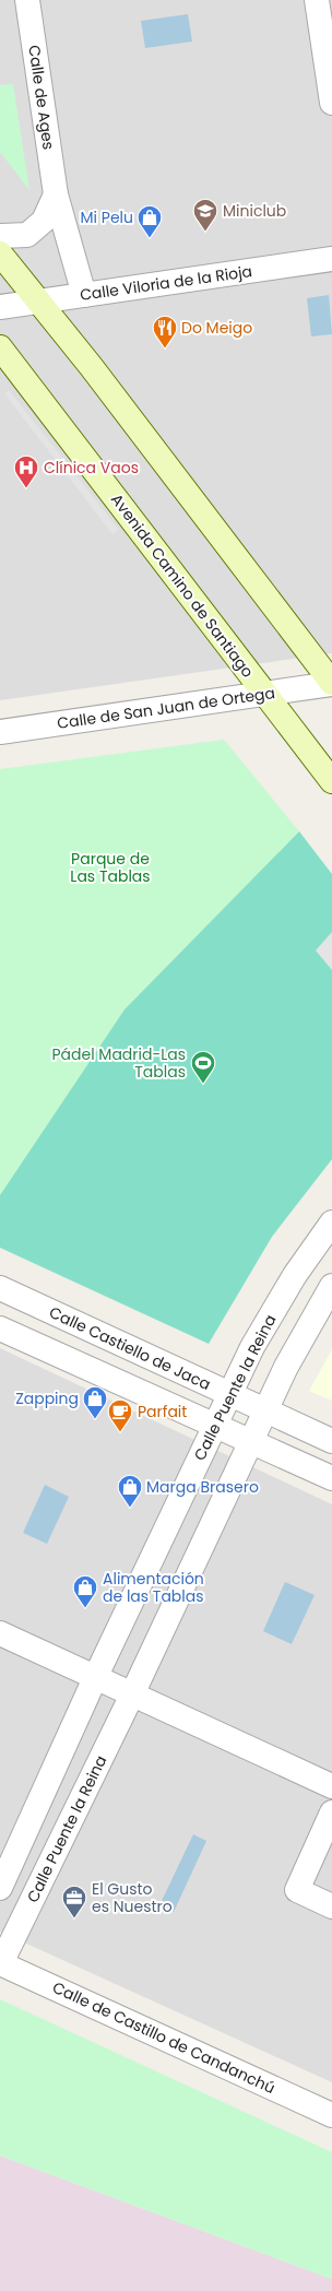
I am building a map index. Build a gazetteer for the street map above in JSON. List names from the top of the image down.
{
  "streets": {
    "street": [
      "Calle de Ages",
      "Calle Viloria de la Rioja",
      "Avenida Camino de Santiago",
      "Calle de San Juan de Ortega",
      "Calle Castiello de Jaca",
      "Calle Puente la Reina",
      "Calle de Castillo de Candanchú"
    ]
  },
  "crossings": [
    ["Calle de Ages", "Calle Viloria de la Rioja"],
    ["Avenida Camino de Santiago", "Calle de San Juan de Ortega"],
    ["Calle Castiello de Jaca", "Calle Puente la Reina"],
    ["Calle Puente la Reina", "Calle de Castillo de Candanchú"]
  ],
  "parks": ["Parque de Las Tablas"],
  "places": {
    "school or university": ["Miniclub"],
    "shop": [
      "Mi Pelu",
      "Zapping",
      "Marga Brasero",
      "Alimentación de las Tablas"
    ],
    "restaurant": ["Do Meigo"],
    "hospital": ["Clínica Vaos"],
    "sports": ["Pádel Madrid-Las Tablas"],
    "cafe": ["Parfait"],
    "office": ["El Gusto es Nuestro"]
  }
}
